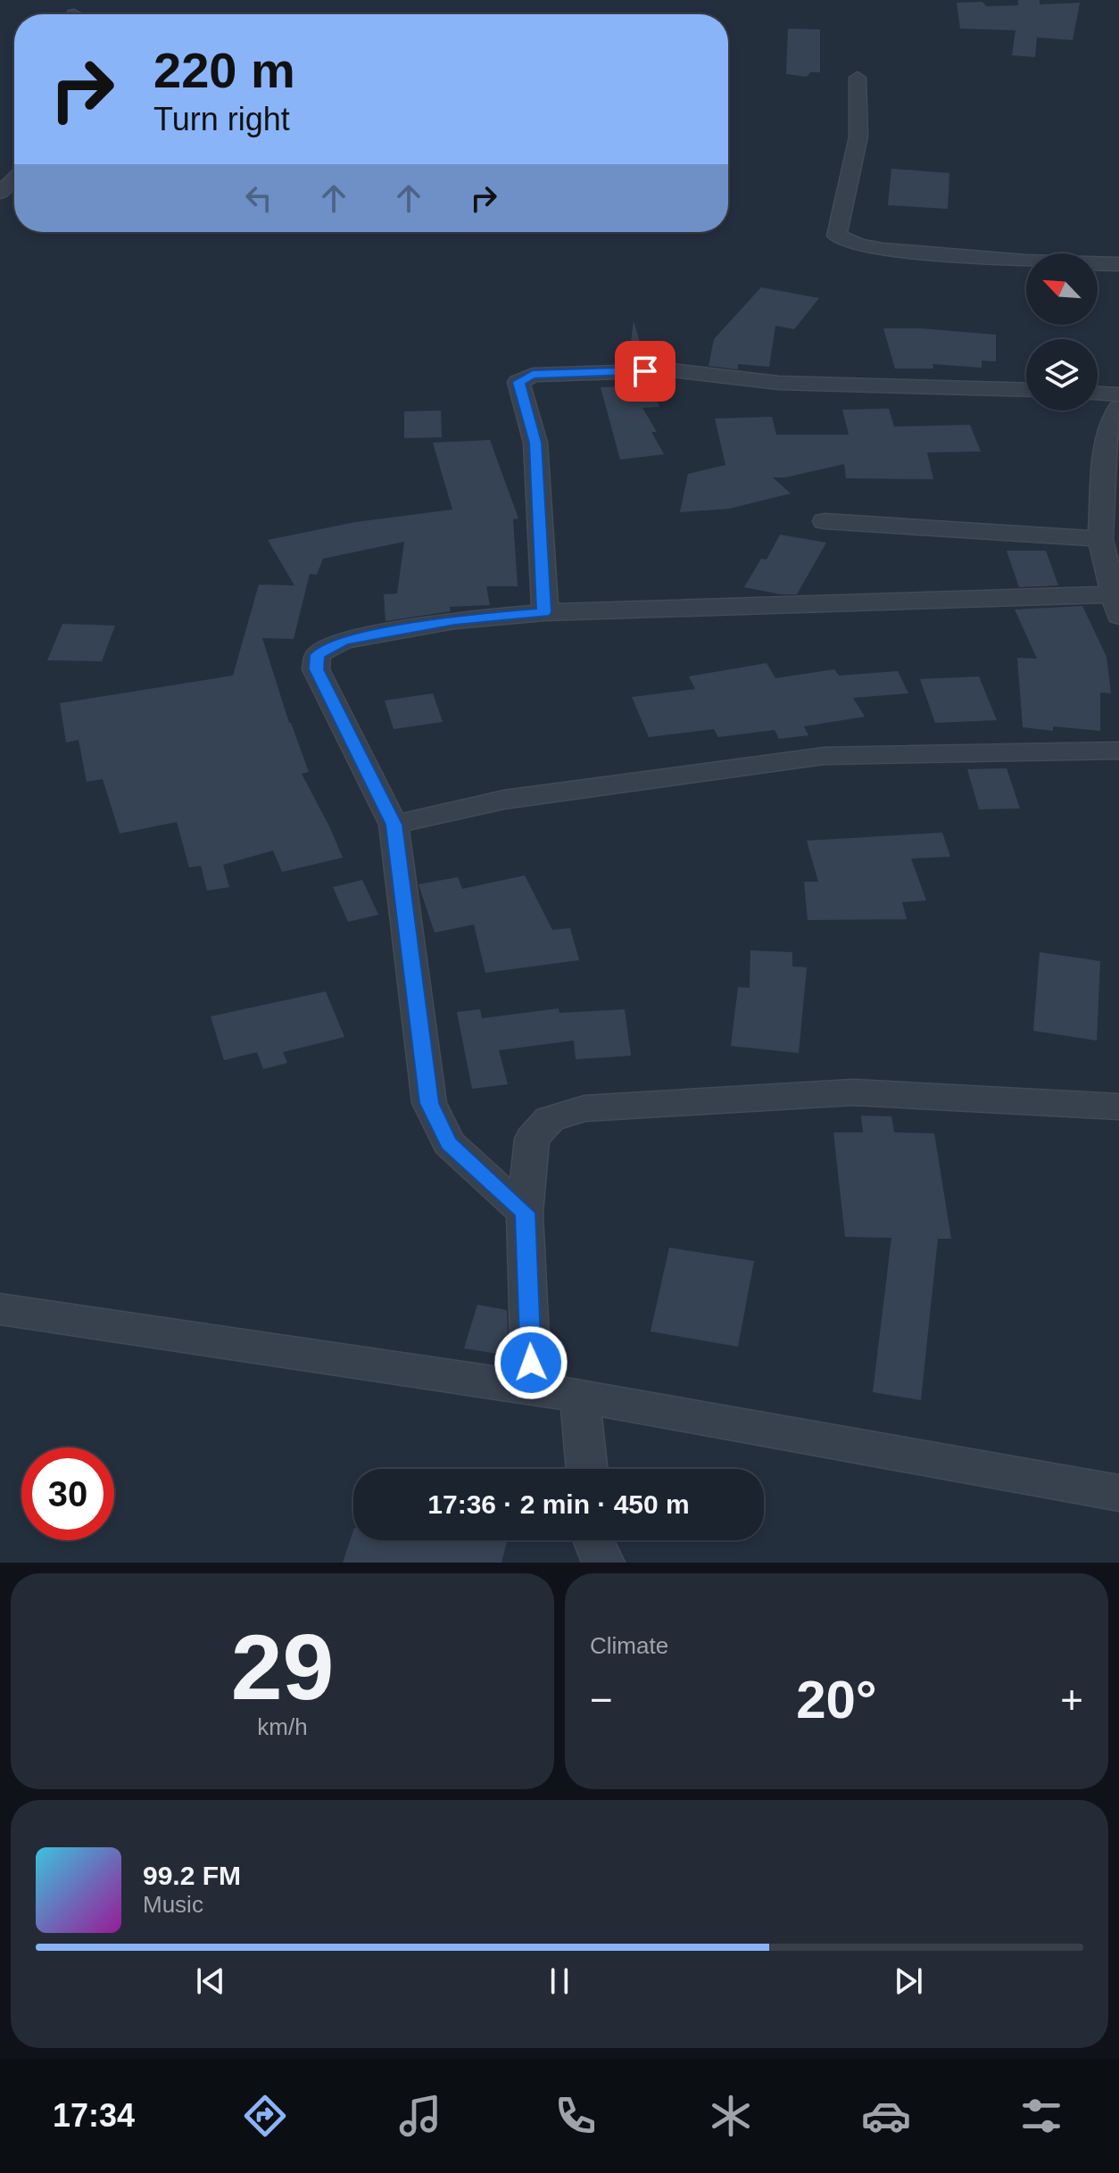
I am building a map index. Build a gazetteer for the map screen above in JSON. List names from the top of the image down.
{
  "north": "top left",
  "page": {
    "turn": ["220 m", "Turn right"],
    "limit": "30",
    "trip": "17:36 · 2 min · 450 m",
    "tile": [
      ["29", "km/h"],
      "Climate"
    ],
    "heat": ["−", "20°", "+"],
    "song": ["99.2 FM", "Music"],
    "tabs": "17:34"
  }
}
